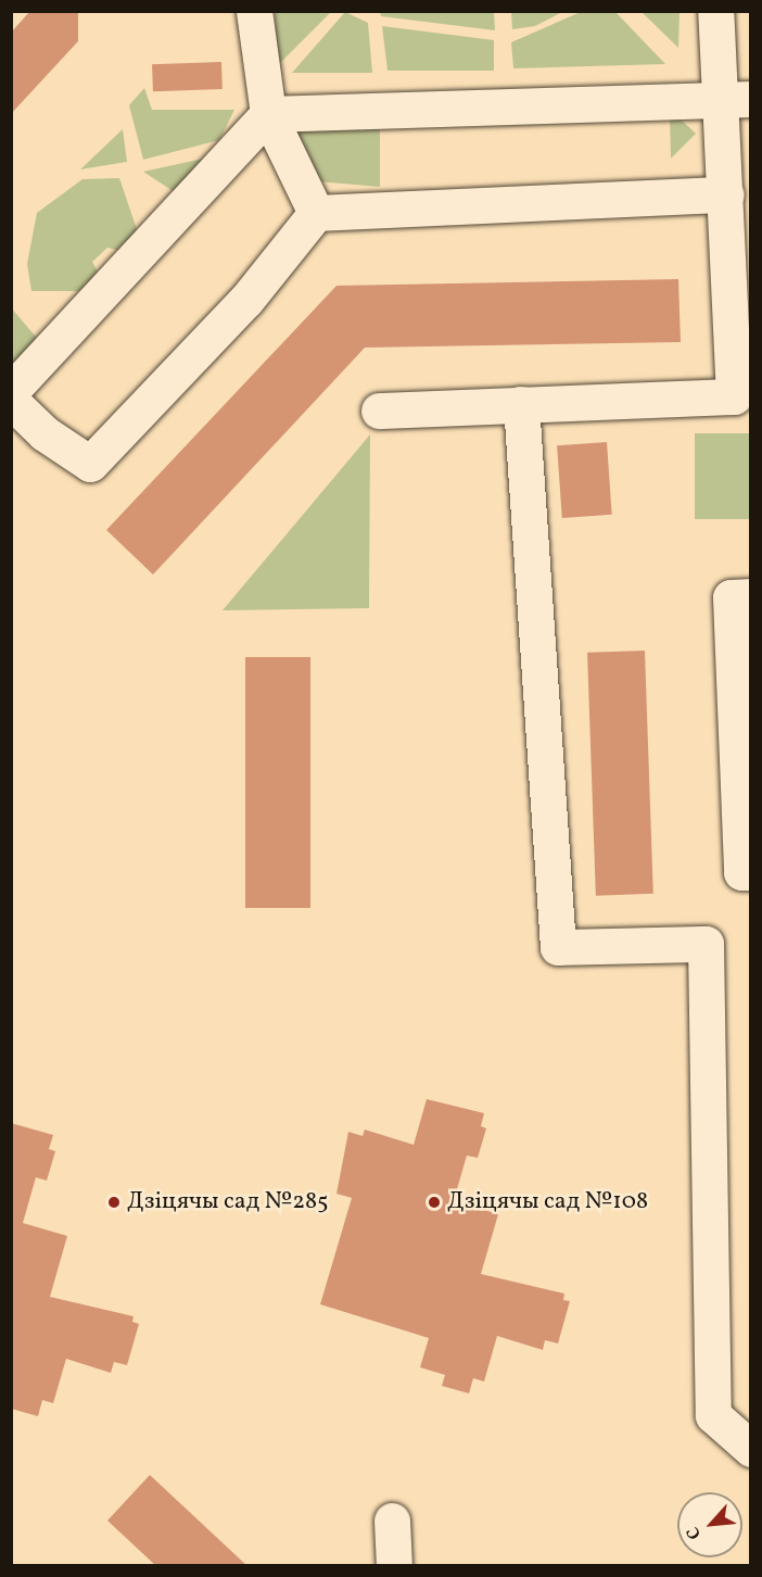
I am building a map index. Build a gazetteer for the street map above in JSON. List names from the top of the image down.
{
  "places": ["Дзіцячы сад №285", "Дзіцячы сад №108"],
  "north": "bottom left"
}
